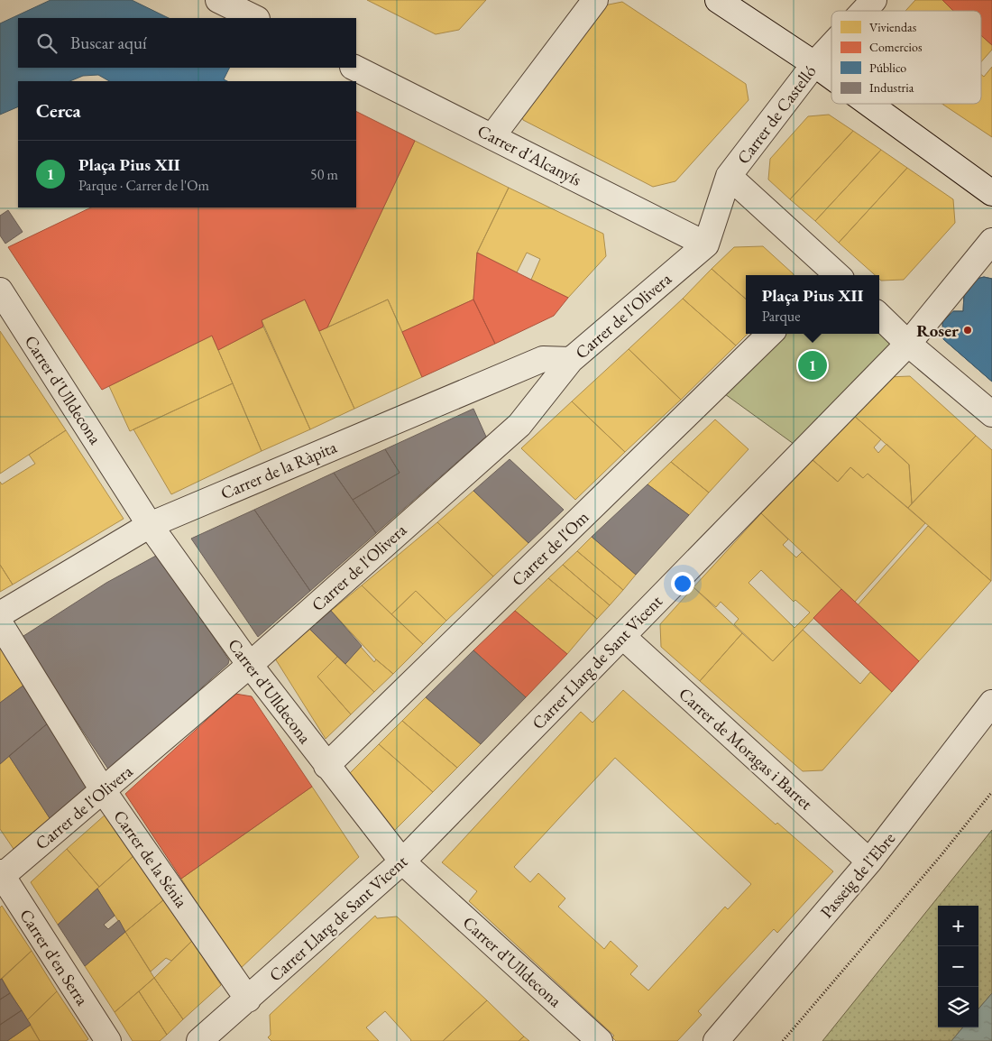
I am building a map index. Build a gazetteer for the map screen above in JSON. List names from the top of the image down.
{
  "streets": {
    "street": [
      "Carrer de Castelló",
      "Carrer d'Alcanyís",
      "Carrer de l'Olivera",
      "Carrer d'Ulldecona",
      "Carrer de la Ràpita",
      "Carrer de l'Om",
      "Carrer Llarg de Sant Vicent",
      "Carrer de Moragas i Barret",
      "Carrer de la Sénia",
      "Passeig de l'Ebre",
      "Carrer d'en Serra"
    ]
  },
  "crossings": [
    ["Carrer de Castelló", "Carrer d'Alcanyís"],
    ["Carrer de Castelló", "Carrer de l'Olivera"],
    ["Carrer d'Alcanyís", "Carrer de l'Olivera"],
    ["Carrer de l'Olivera", "Carrer d'Ulldecona"],
    ["Carrer de l'Olivera", "Carrer de la Ràpita"],
    ["Carrer de l'Olivera", "Carrer de la Sénia"],
    ["Carrer de l'Olivera", "Carrer d'en Serra"],
    ["Carrer d'Ulldecona", "Carrer de la Ràpita"],
    ["Carrer d'Ulldecona", "Carrer de l'Om"],
    ["Carrer d'Ulldecona", "Carrer Llarg de Sant Vicent"],
    ["Carrer Llarg de Sant Vicent", "Carrer de Moragas i Barret"],
    ["Carrer Llarg de Sant Vicent", "Carrer de la Sénia"],
    ["Carrer de Moragas i Barret", "Passeig de l'Ebre"]
  ],
  "places": ["Roser"],
  "legend": [
    "Viviendas",
    "Comercios",
    "Público",
    "Industria"
  ],
  "page": {
    "search": "Buscar aquí",
    "heading": "Cerca",
    "list": [
      {
        "mark": "1",
        "name": "Plaça Pius XII",
        "note": "Parque · Carrer de l'Om",
        "value": "50 m"
      }
    ],
    "popup": ["Plaça Pius XII", "Parque"],
    "pins": "1",
    "map_buttons": ["+", "−"]
  }
}
